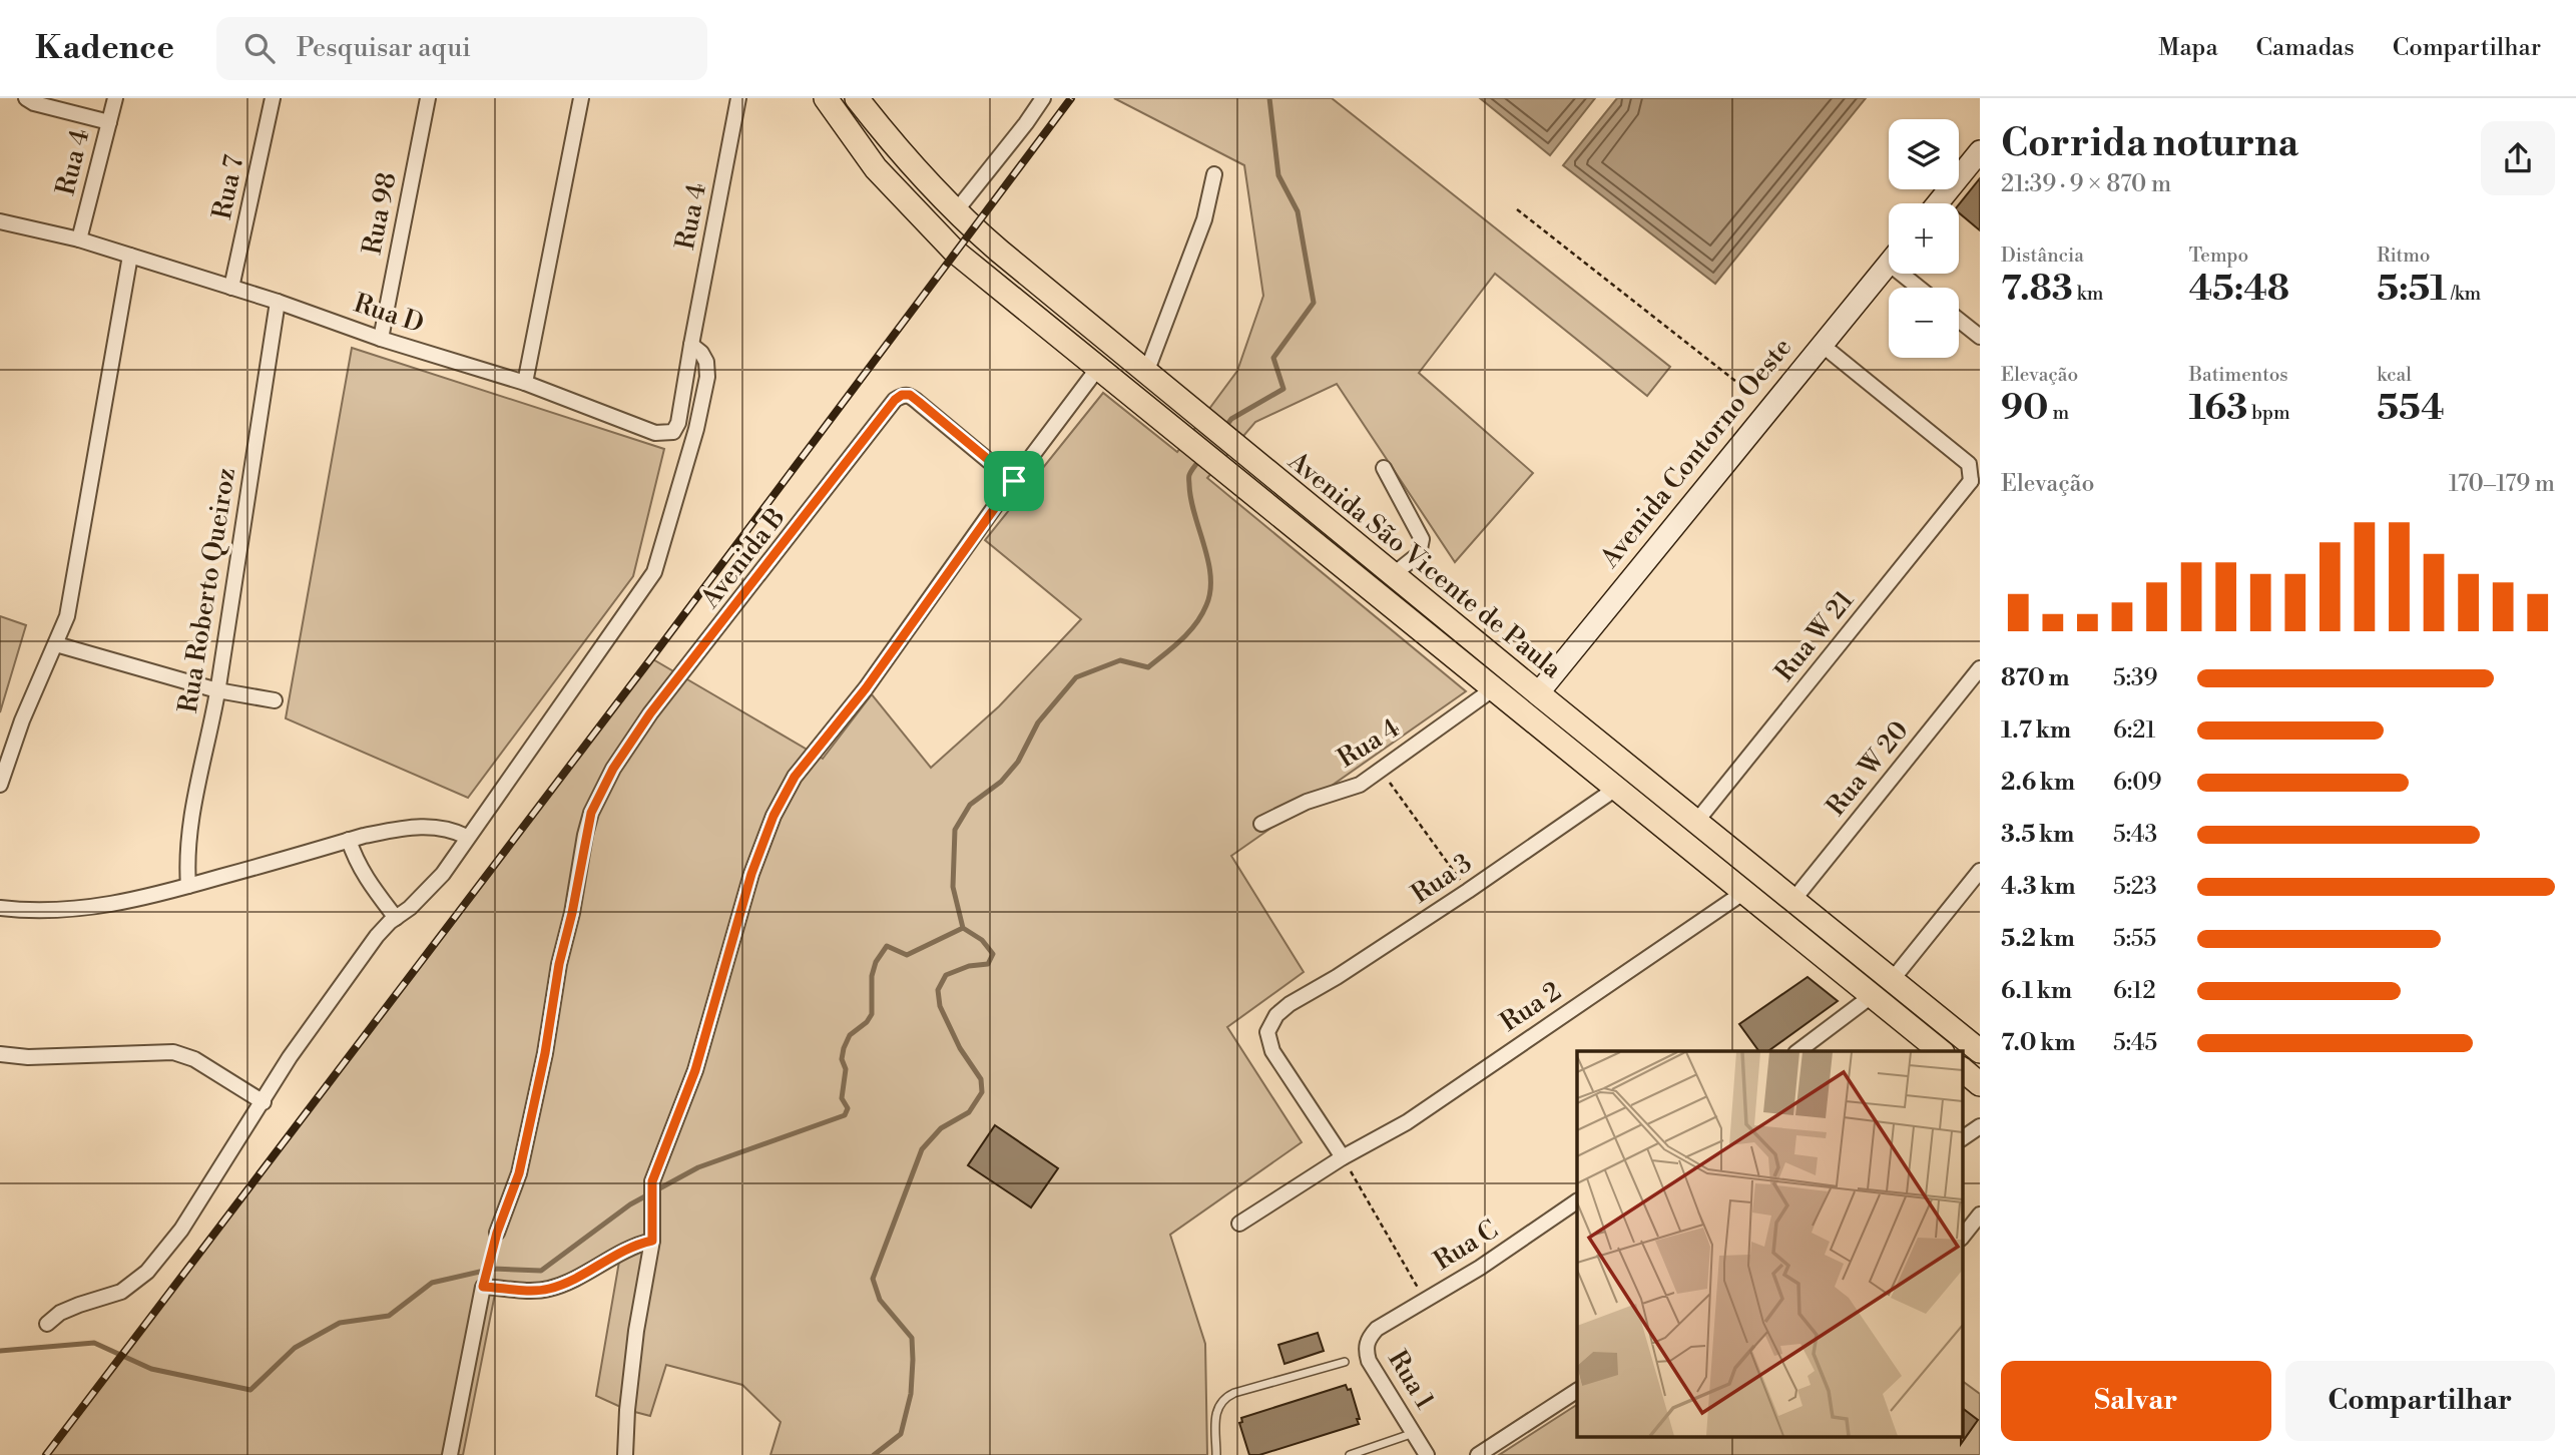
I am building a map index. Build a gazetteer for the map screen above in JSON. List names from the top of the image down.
{
  "streets": {
    "main road": ["Avenida São Vicente de Paula"],
    "street": [
      "Rua 4",
      "Rua 7",
      "Rua 98",
      "Rua D",
      "Avenida Contorno Oeste",
      "Avenida B",
      "Rua Roberto Queiroz",
      "Rua W 21",
      "Rua W 20",
      "Rua 3",
      "Rua 2",
      "Rua C",
      "Rua 1"
    ]
  },
  "crossings": [
    ["Rua 4", "Rua D"],
    ["Rua 4", "Avenida São Vicente de Paula"],
    ["Rua 7", "Rua D"],
    ["Rua 98", "Rua D"],
    ["Rua D", "Rua Roberto Queiroz"],
    ["Avenida Contorno Oeste", "Avenida São Vicente de Paula"],
    ["Avenida São Vicente de Paula", "Rua W 21"],
    ["Avenida São Vicente de Paula", "Rua W 20"],
    ["Avenida São Vicente de Paula", "Rua 3"],
    ["Avenida São Vicente de Paula", "Rua 2"],
    ["Rua 3", "Rua 2"],
    ["Rua C", "Rua 1"]
  ],
  "page": {
    "header": "Kadence",
    "search": "Pesquisar aqui",
    "nav": ["Mapa", "Camadas", "Compartilhar"],
    "heading": ["Corrida noturna", "21:39 · 9 × 870 m"],
    "map_buttons": ["+", "−"],
    "stats": [
      ["Distância", "7.83 km"],
      ["Tempo", "45:48"],
      ["Ritmo", "5:51 /km"],
      ["Elevação", "90 m"],
      ["Batimentos", "163 bpm"],
      ["kcal", "554"]
    ],
    "chart": ["Elevação", "170–179 m"],
    "list": [
      {
        "name": "870 m",
        "note": "5:39"
      },
      {
        "name": "1.7 km",
        "note": "6:21"
      },
      {
        "name": "2.6 km",
        "note": "6:09"
      },
      {
        "name": "3.5 km",
        "note": "5:43"
      },
      {
        "name": "4.3 km",
        "note": "5:23"
      },
      {
        "name": "5.2 km",
        "note": "5:55"
      },
      {
        "name": "6.1 km",
        "note": "6:12"
      },
      {
        "name": "7.0 km",
        "note": "5:45"
      }
    ],
    "buttons": ["Salvar", "Compartilhar"]
  }
}
